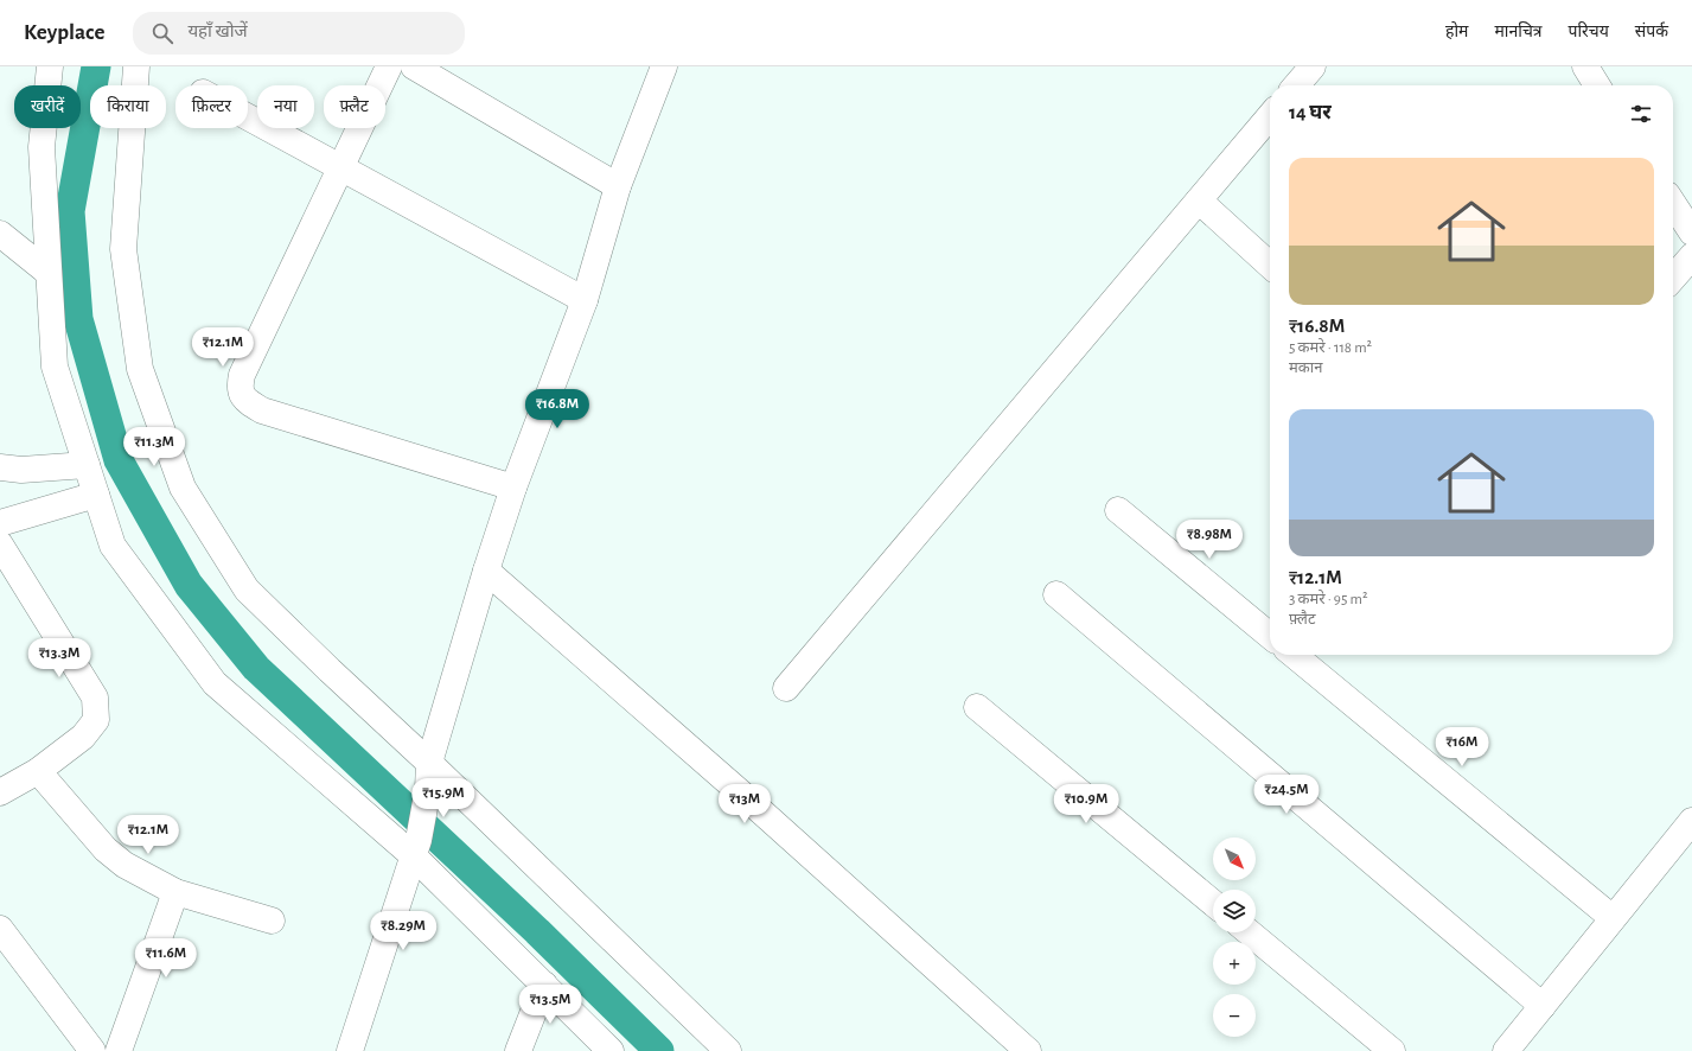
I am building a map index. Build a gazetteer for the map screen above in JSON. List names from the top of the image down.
{
  "north": "bottom right",
  "page": {
    "header": "Keyplace",
    "search": "यहाँ खोजें",
    "nav": [
      "होम",
      "मानचित्र",
      "परिचय",
      "संपर्क"
    ],
    "chip": [
      "खरीदें",
      "किराया",
      "फ़िल्टर",
      "नया",
      "फ़्लैट"
    ],
    "heading": "14 घर",
    "list": [
      {
        "name": "₹16.8M",
        "note": "5 कमरे · 118 m² · मकान"
      },
      {
        "name": "₹12.1M",
        "note": "3 कमरे · 95 m² · फ़्लैट"
      }
    ],
    "price": [
      "₹12.1M",
      "₹16.8M",
      "₹11.3M",
      "₹8.98M",
      "₹13.3M",
      "₹16M",
      "₹24.5M",
      "₹15.9M",
      "₹13M",
      "₹10.9M",
      "₹12.1M",
      "₹8.29M",
      "₹11.6M",
      "₹13.5M"
    ],
    "map_buttons": ["+", "−"]
  }
}
